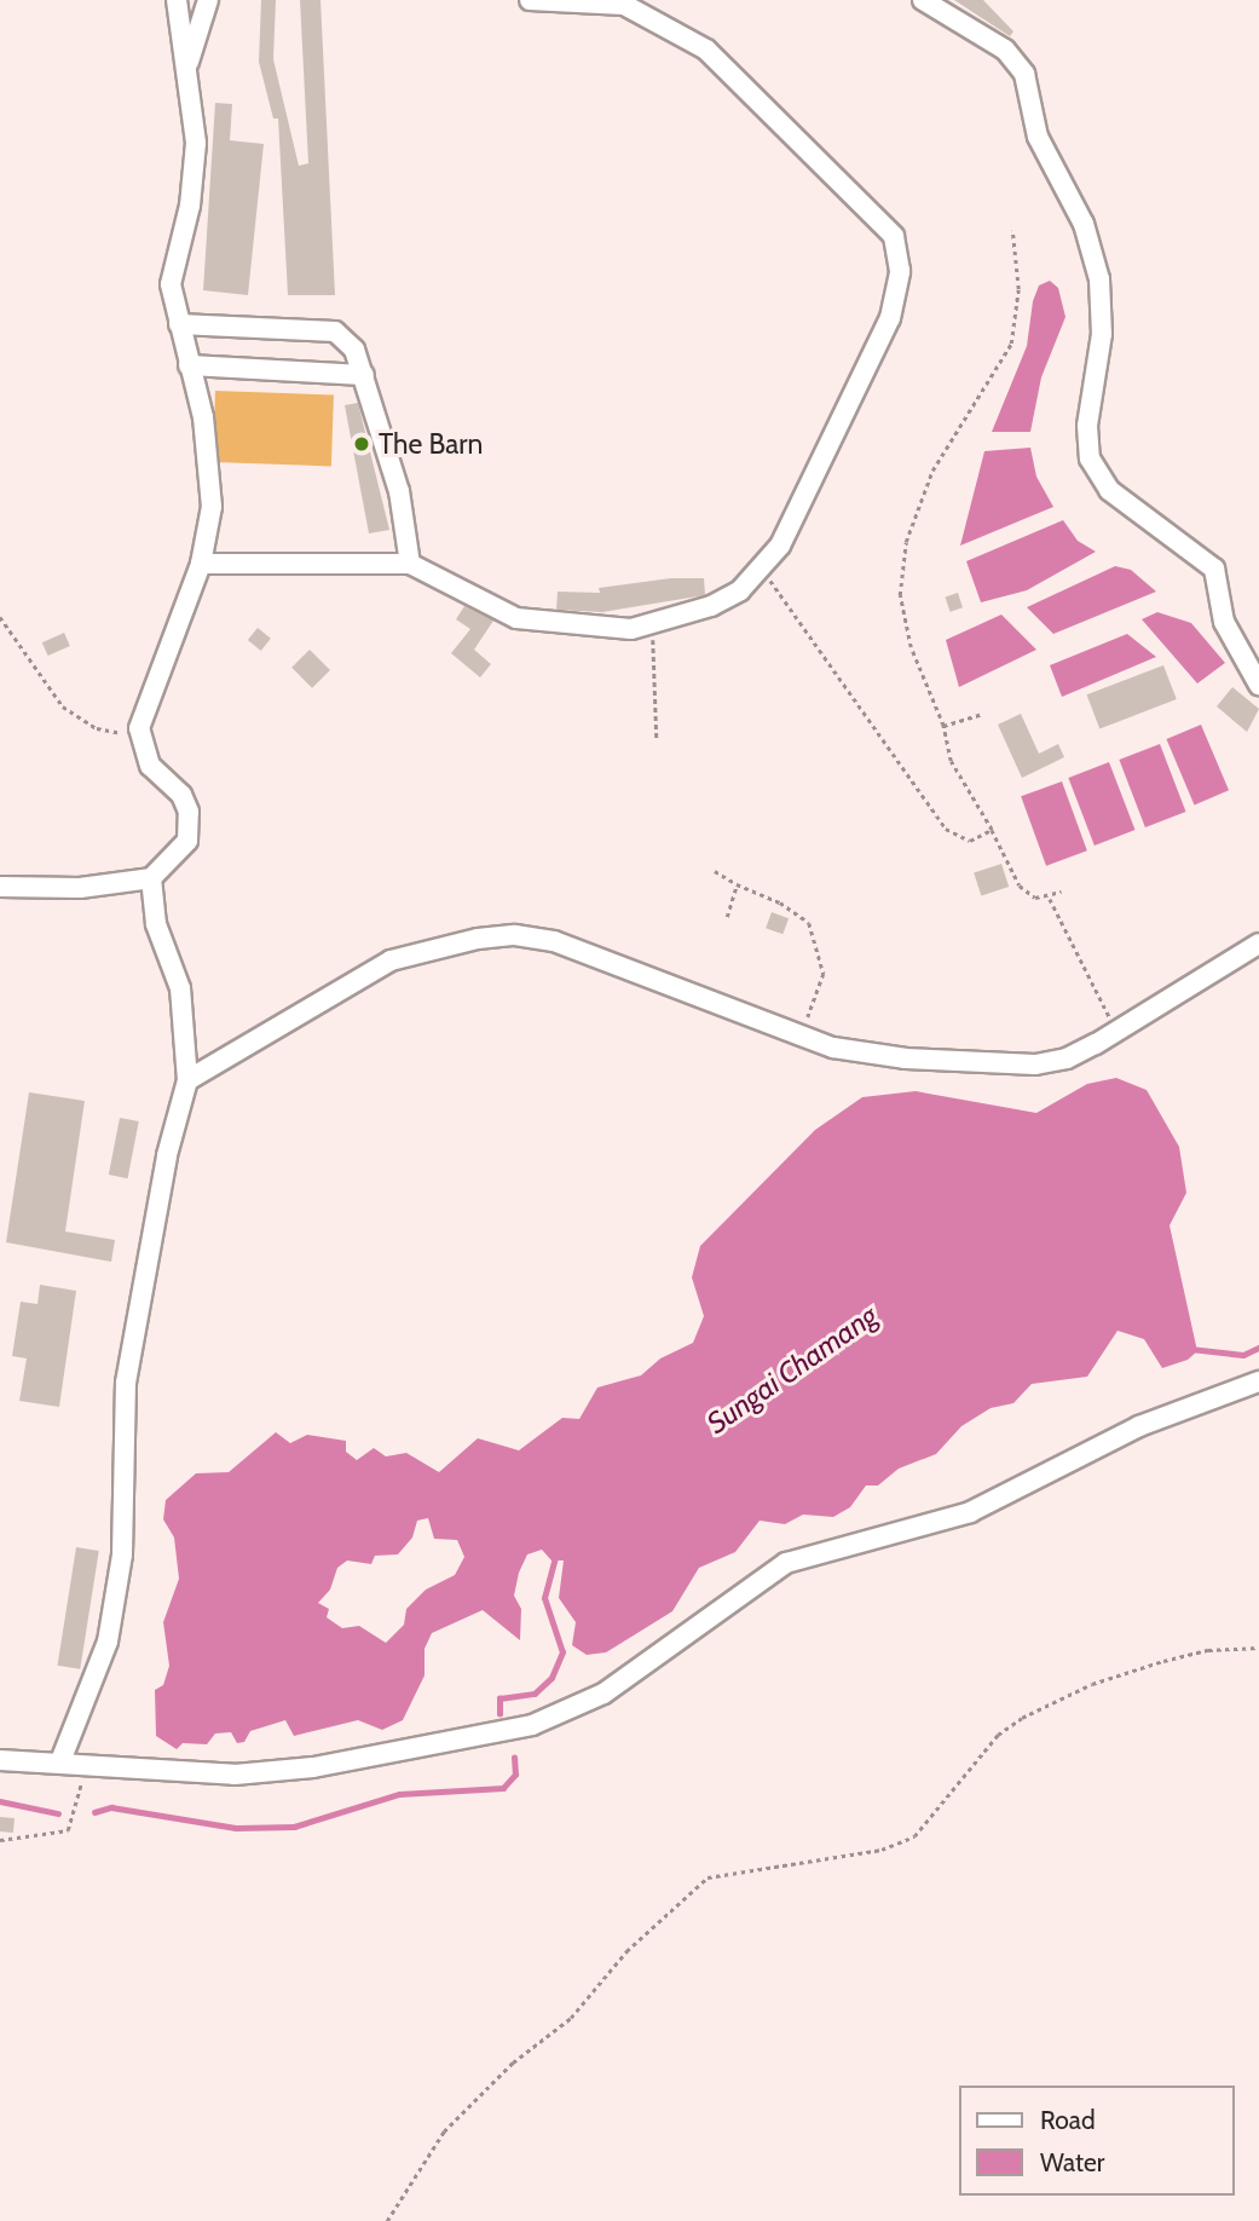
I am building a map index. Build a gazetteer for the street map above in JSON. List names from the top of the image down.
{
  "water": ["Sungai Chamang"],
  "places": ["The Barn"],
  "legend": ["Road", "Water"]
}
